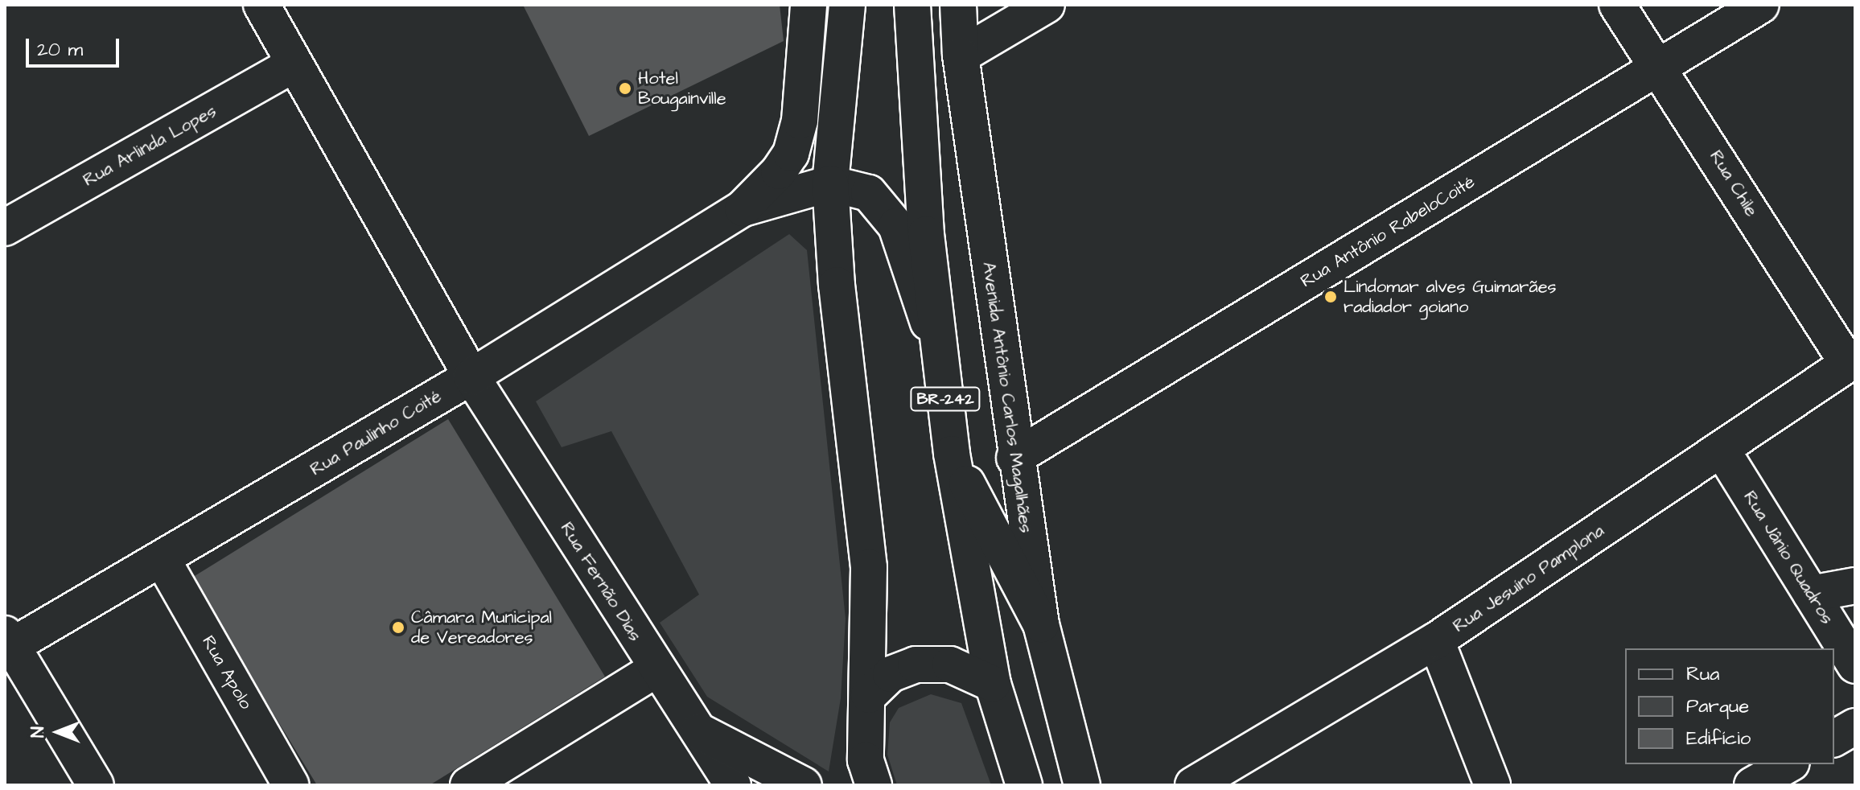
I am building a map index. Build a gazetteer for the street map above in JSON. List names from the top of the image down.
{
  "streets": {
    "main road": [
      "Rua Arlinda Lopes",
      "Rua Chile",
      "Rua Antônio RabeloCoité",
      "Avenida Antônio Carlos Magalhães",
      "BR-242",
      "Rua Paulinho Coité",
      "Rua Jânio Quadros",
      "Rua Jesuíno Pamplona",
      "Rua Fernão Dias",
      "Rua Apolo"
    ]
  },
  "crossings": [
    ["Rua Arlinda Lopes", "Rua Fernão Dias"],
    ["Rua Chile", "Rua Antônio RabeloCoité"],
    ["Rua Chile", "Rua Jesuíno Pamplona"],
    ["Rua Antônio RabeloCoité", "Avenida Antônio Carlos Magalhães"],
    ["Rua Paulinho Coité", "Rua Fernão Dias"],
    ["Rua Paulinho Coité", "Rua Apolo"],
    ["Rua Jânio Quadros", "Rua Jesuíno Pamplona"]
  ],
  "places": ["Hotel Bougainville", "Lindomar alves Guimarães radiador goiano", "Câmara Municipal de Vereadores"],
  "legend": ["Rua", "Parque", "Edifício"],
  "scale_bar": "20 m",
  "north": "left"
}
